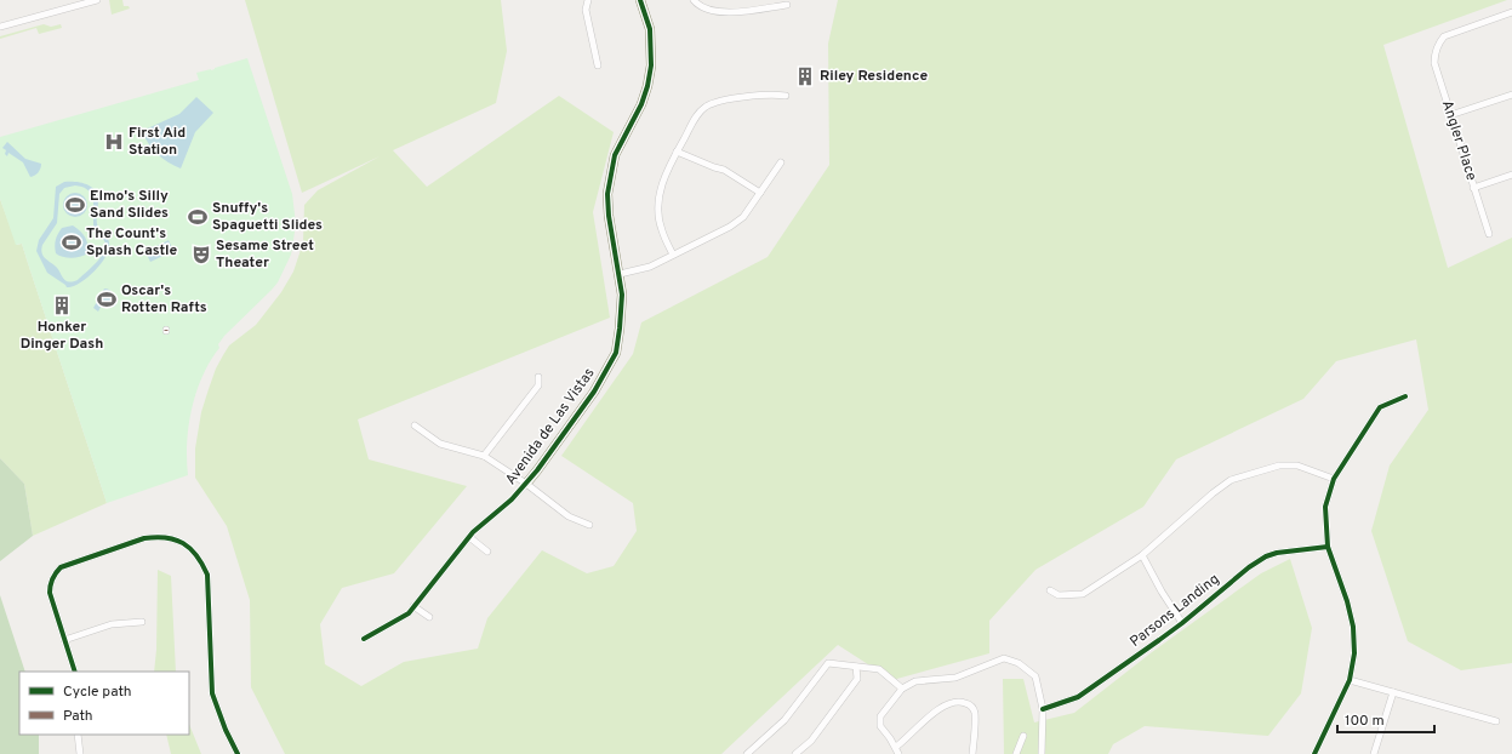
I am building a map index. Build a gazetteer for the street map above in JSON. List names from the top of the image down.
{
  "streets": {
    "street": ["Angler Place", "Avenida de Las Vistas", "Parsons Landing"]
  },
  "places": {
    "building": ["Riley Residence", "Honker Dinger Dash"],
    "hospital": ["First Aid Station"],
    "sports": [
      "Elmo's Silly Sand Slides",
      "Snuffy's Spaguetti Slides",
      "The Count's Splash Castle",
      "Oscar's Rotten Rafts"
    ],
    "theatre": ["Sesame Street Theater"]
  },
  "legend": ["Cycle path", "Path"],
  "scale_bar": "100 m"
}
